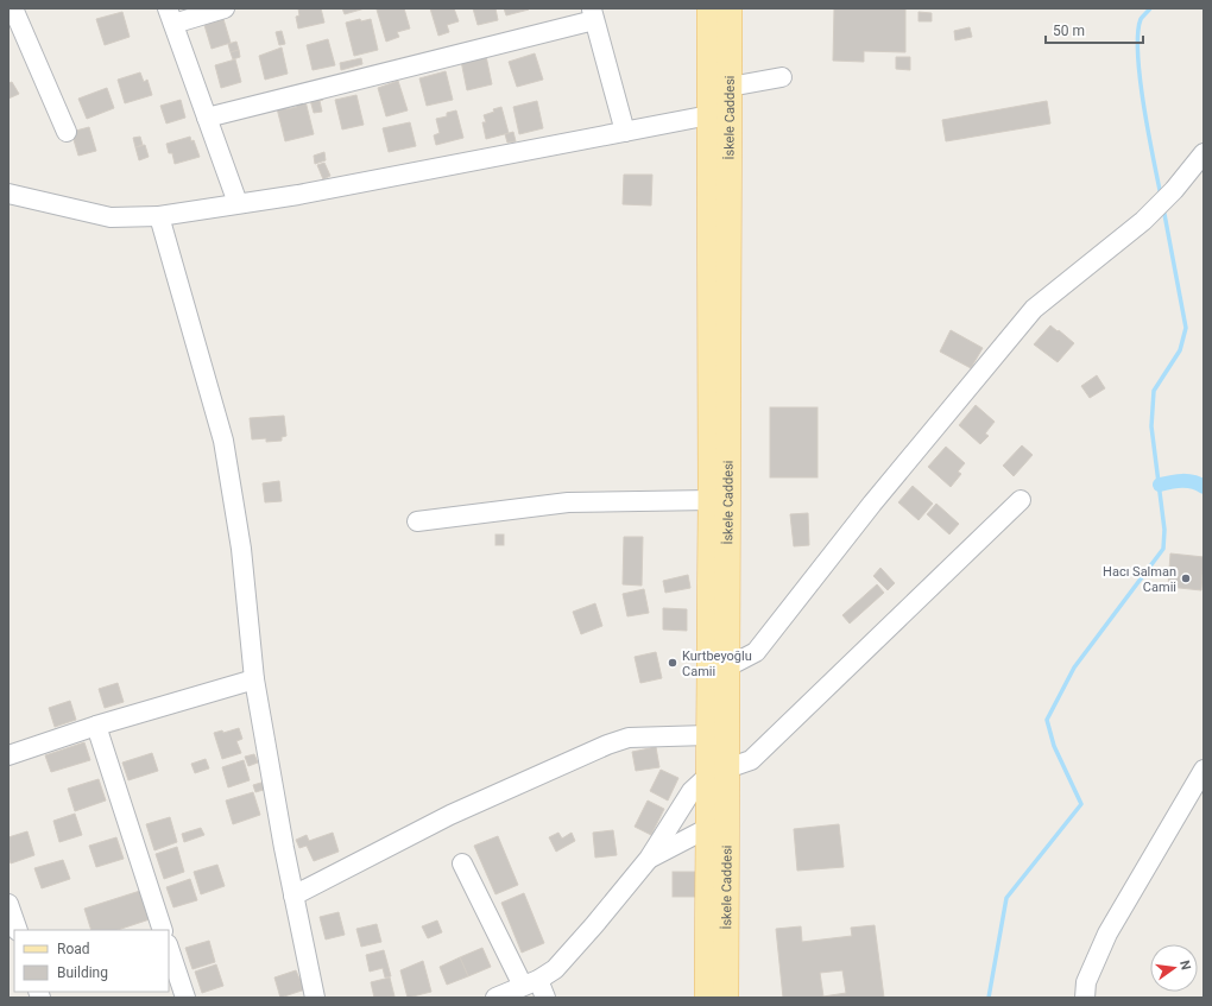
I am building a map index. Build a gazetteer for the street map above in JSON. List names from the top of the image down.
{
  "streets": {
    "main road": ["İskele Caddesi"]
  },
  "places": ["Hacı Salman Camii", "Kurtbeyoğlu Camii"],
  "legend": ["Road", "Building"],
  "scale_bar": "50 m",
  "north": "right"
}
